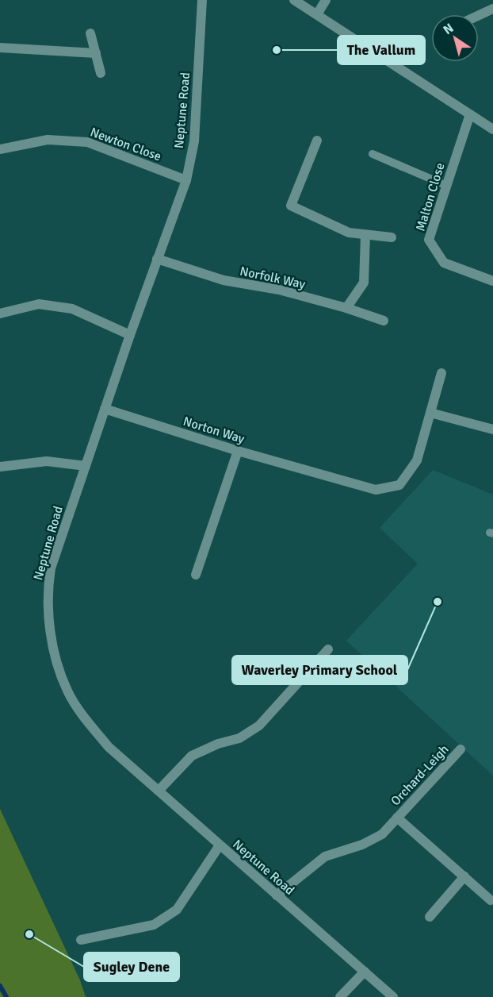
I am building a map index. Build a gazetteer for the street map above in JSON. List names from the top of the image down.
{
  "streets": {
    "street": [
      "Neptune Road",
      "Newton Close",
      "Malton Close",
      "Norfolk Way",
      "Norton Way",
      "Orchard-Leigh"
    ]
  },
  "crossings": [
    ["Neptune Road", "Newton Close"],
    ["Neptune Road", "Norfolk Way"],
    ["Neptune Road", "Norton Way"],
    ["Neptune Road", "Orchard-Leigh"]
  ],
  "places": ["The Vallum", "Waverley Primary School", "Sugley Dene"],
  "north": "top left"
}
